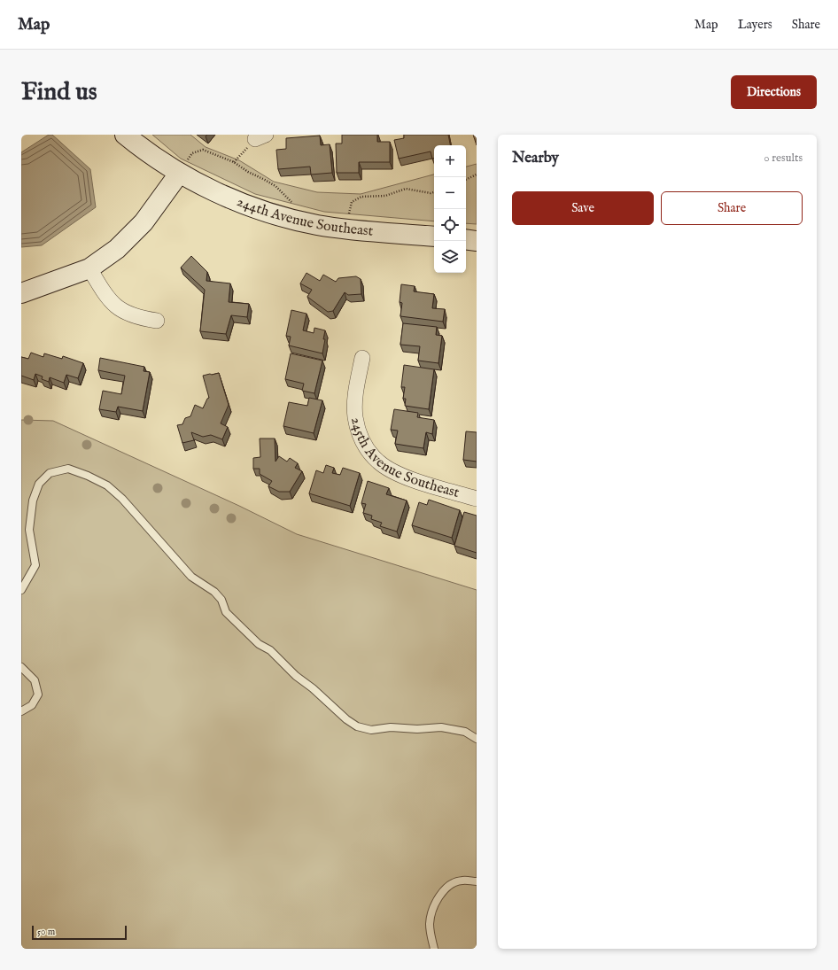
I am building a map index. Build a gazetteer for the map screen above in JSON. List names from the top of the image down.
{
  "streets": {
    "street": ["244th Avenue Southeast", "245th Avenue Southeast"]
  },
  "scale_bar": "50 m",
  "page": {
    "header": "Map",
    "nav": ["Map", "Layers", "Share"],
    "buttons": [
      "Directions",
      ["Save", "Share"]
    ],
    "title": "Find us",
    "heading": ["Nearby", "0 results"],
    "map_buttons": ["+", "−"],
    "scale": "50 m"
  }
}
